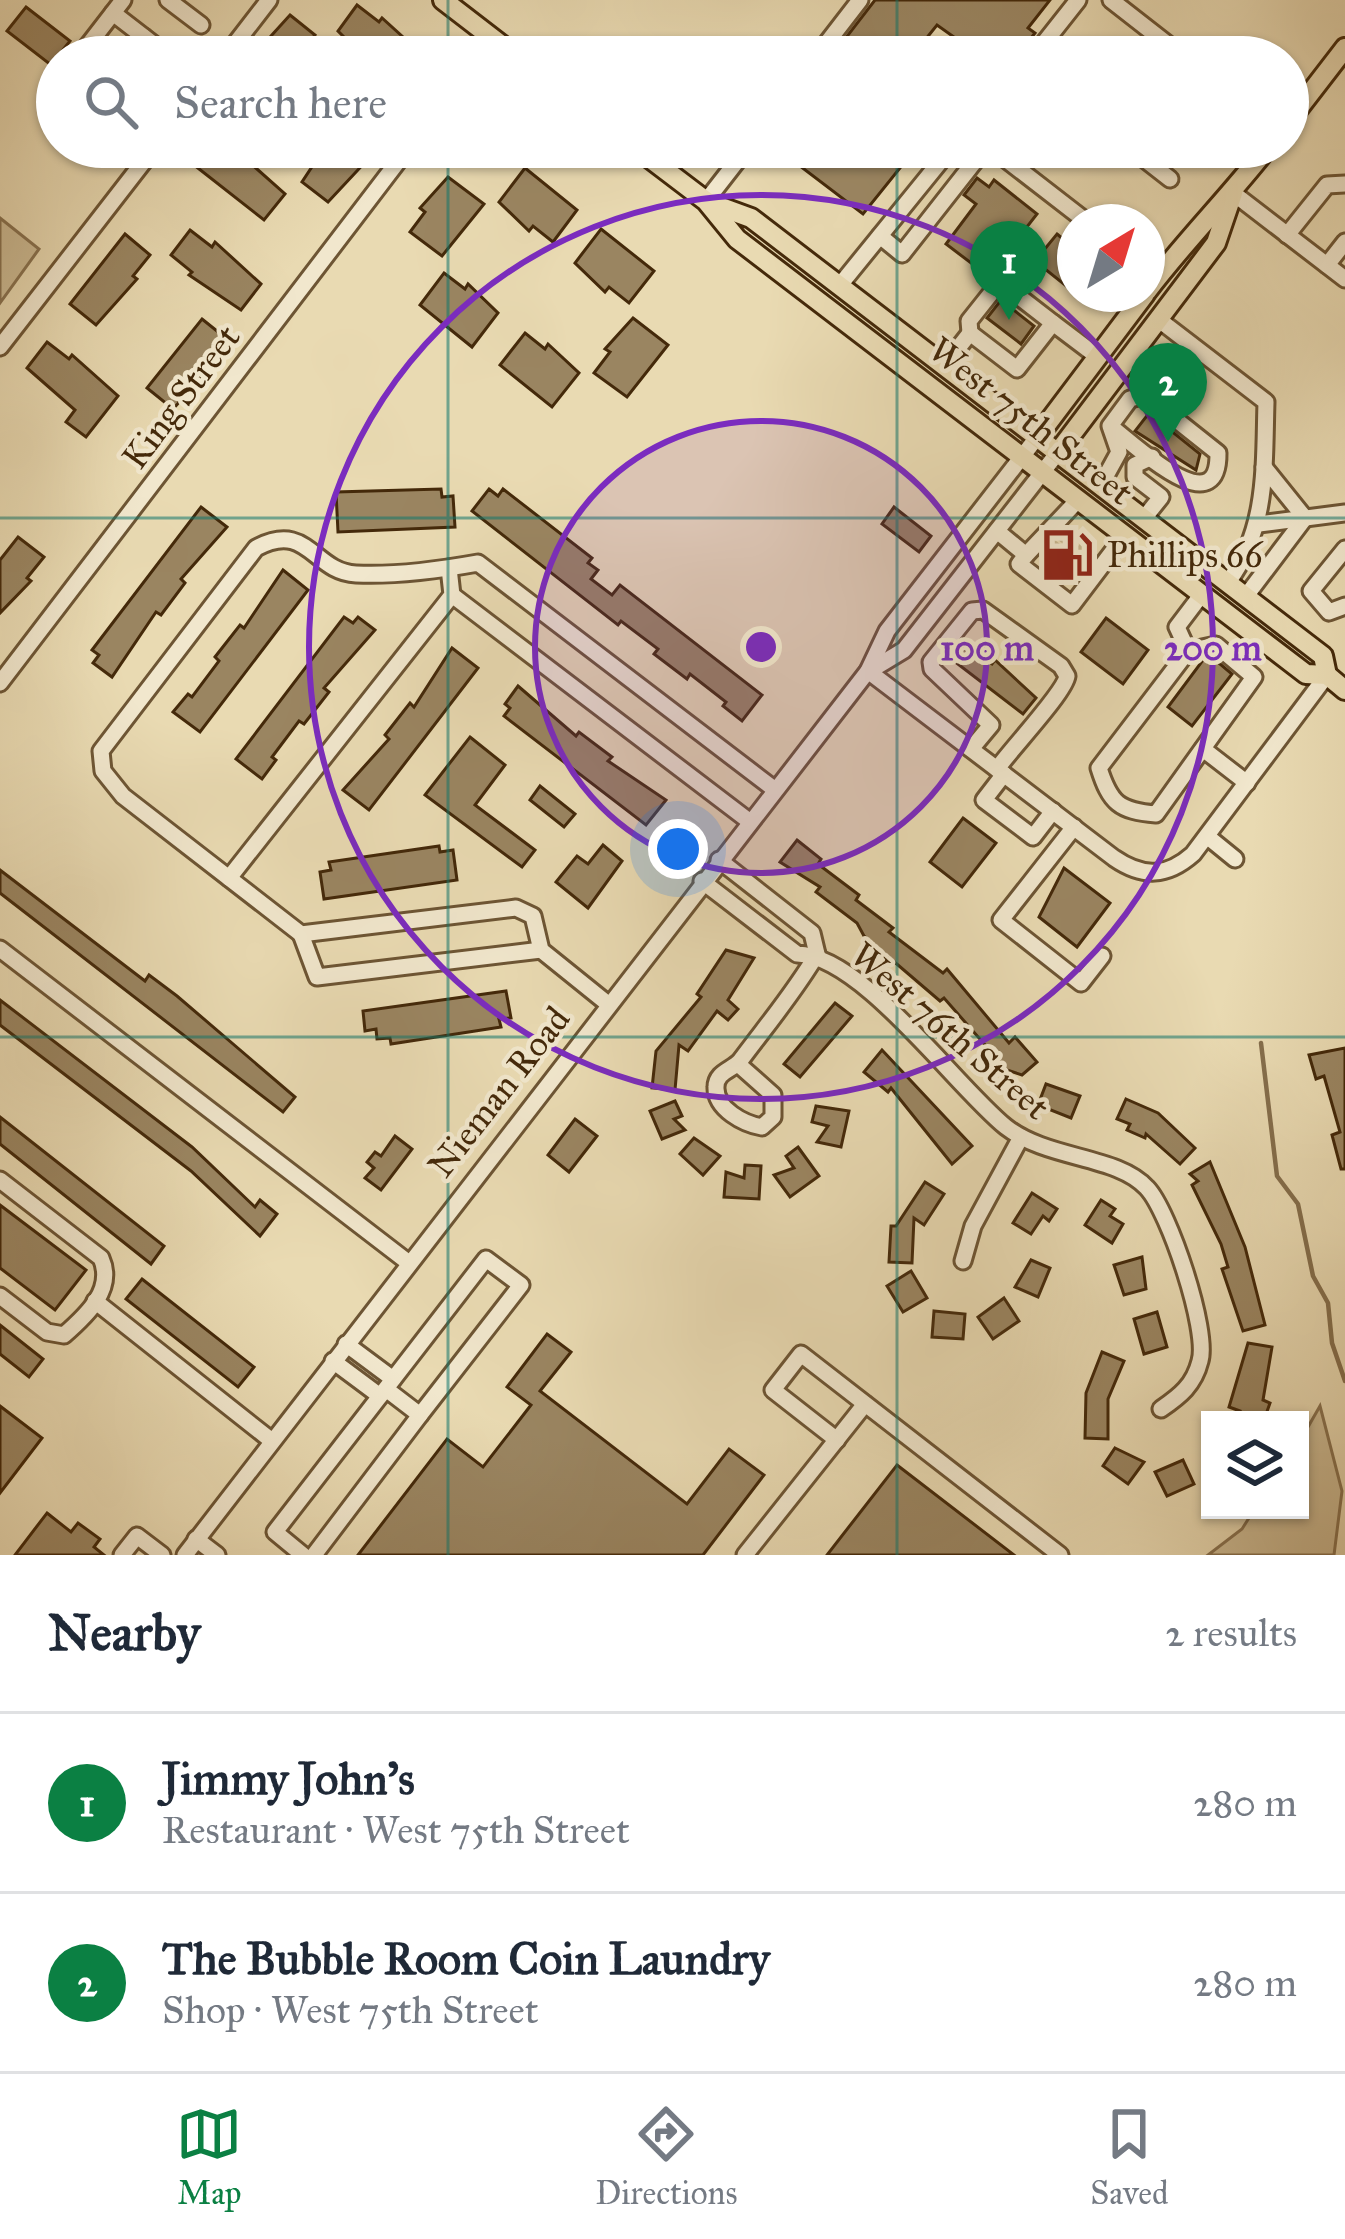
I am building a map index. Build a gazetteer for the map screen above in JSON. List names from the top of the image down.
{
  "streets": {
    "main road": ["West 75th Street", "Nieman Road"],
    "street": ["King Street", "West 76th Street"]
  },
  "crossings": [
    ["West 75th Street", "Nieman Road"],
    ["West 76th Street", "Nieman Road"]
  ],
  "places": {
    "fuel station": ["Phillips 66"]
  },
  "north": "top right",
  "page": {
    "search": "Search here",
    "pins": ["1", "2"],
    "heading": ["Nearby", "2 results"],
    "list": [
      {
        "mark": "1",
        "name": "Jimmy John's",
        "note": "Restaurant · West 75th Street",
        "value": "280 m"
      },
      {
        "mark": "2",
        "name": "The Bubble Room Coin Laundry",
        "note": "Shop · West 75th Street",
        "value": "280 m"
      }
    ],
    "nav": ["Map", "Directions", "Saved"]
  },
  "rings": ["100 m", "200 m"]
}
